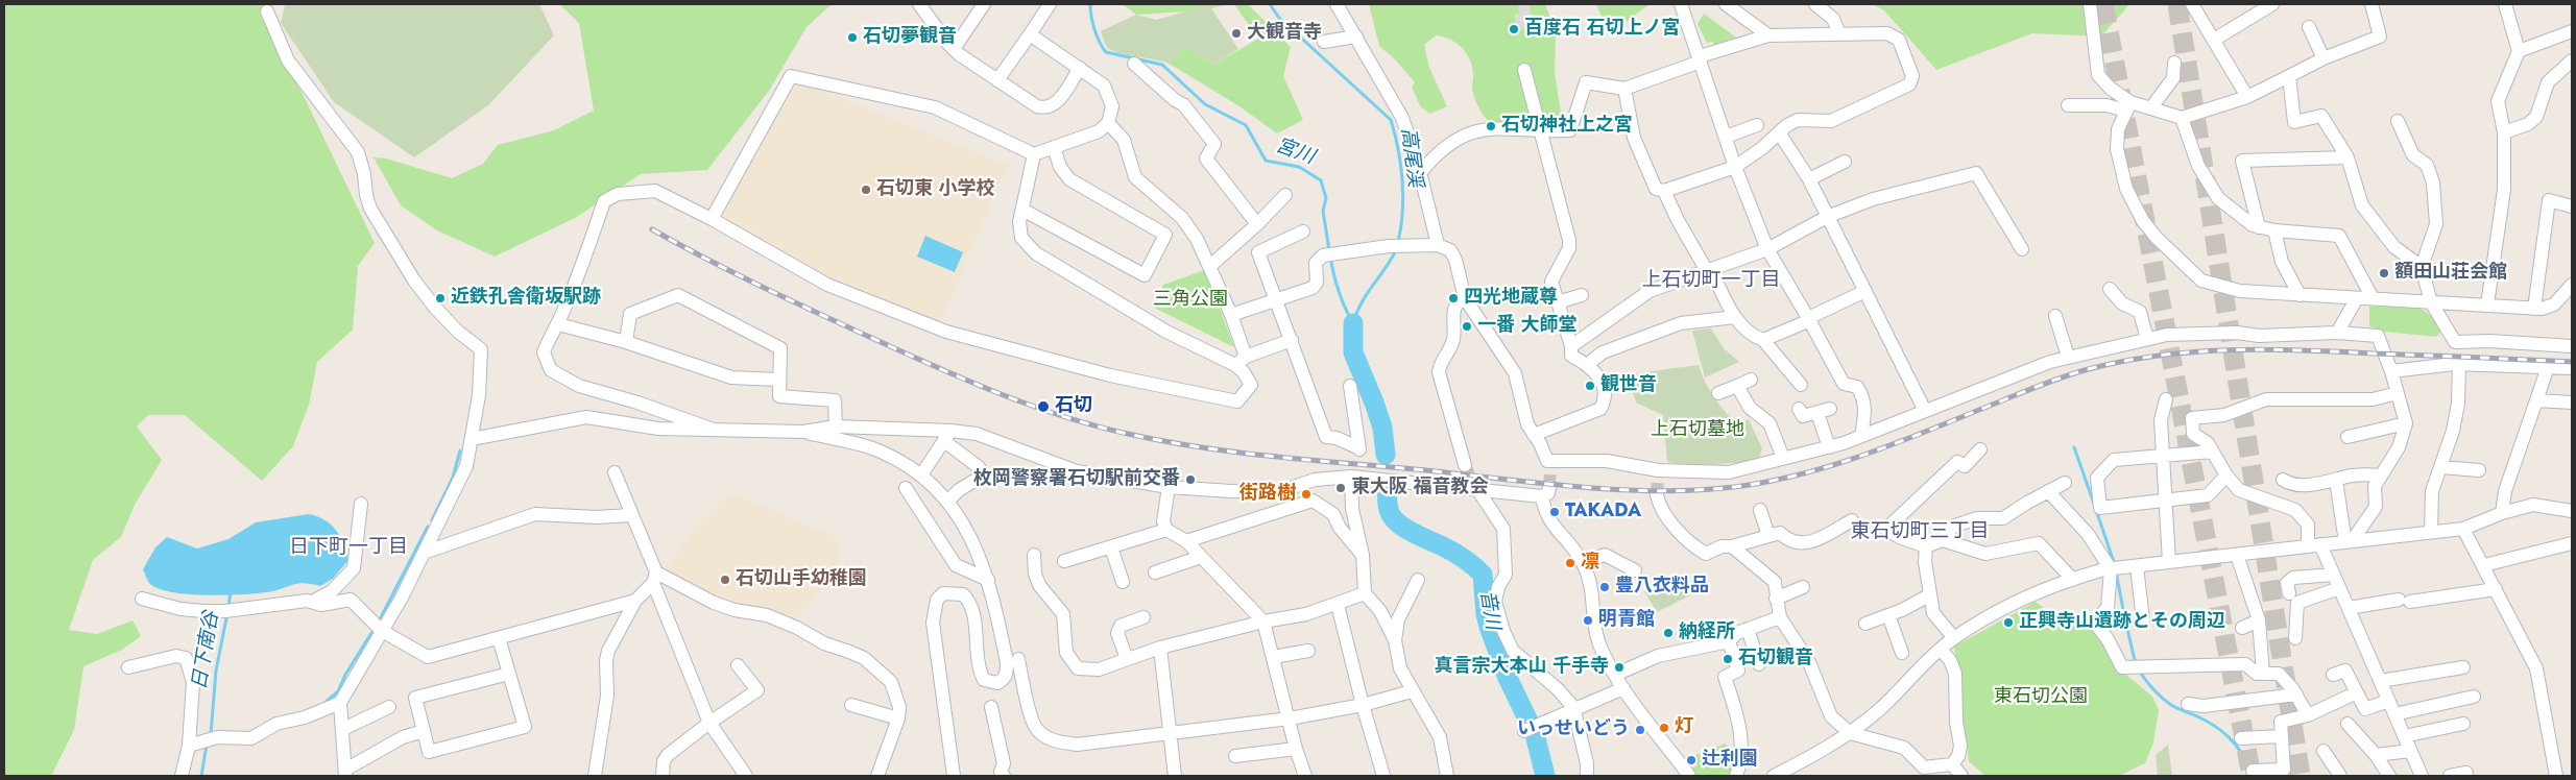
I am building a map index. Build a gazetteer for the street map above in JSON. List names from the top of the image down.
{
  "districts": ["上石切町一丁目", "東石切町三丁目", "日下町一丁目"],
  "water": [
    "宮川",
    "高尾渓",
    "音川",
    "日下南谷"
  ],
  "parks": ["三角公園", "上石切墓地", "東石切公園"],
  "places": [
    "百度石 石切上ノ宮",
    "大観音寺",
    "石切夢観音",
    "石切神社上之宮",
    "石切東 小学校",
    "額田山荘会館",
    "近鉄孔舎衛坂駅跡",
    "四光地蔵尊",
    "一番 大師堂",
    "観世音",
    "石切",
    "枚岡警察署石切駅前交番",
    "東大阪 福音教会",
    "街路樹",
    "TAKADA",
    "凛",
    "石切山手幼稚園",
    "豊八衣料品",
    "明青館",
    "正興寺山遺跡とその周辺",
    "納経所",
    "石切観音",
    "真言宗大本山 千手寺",
    "灯",
    "いっせいどう",
    "辻利園"
  ]
}
